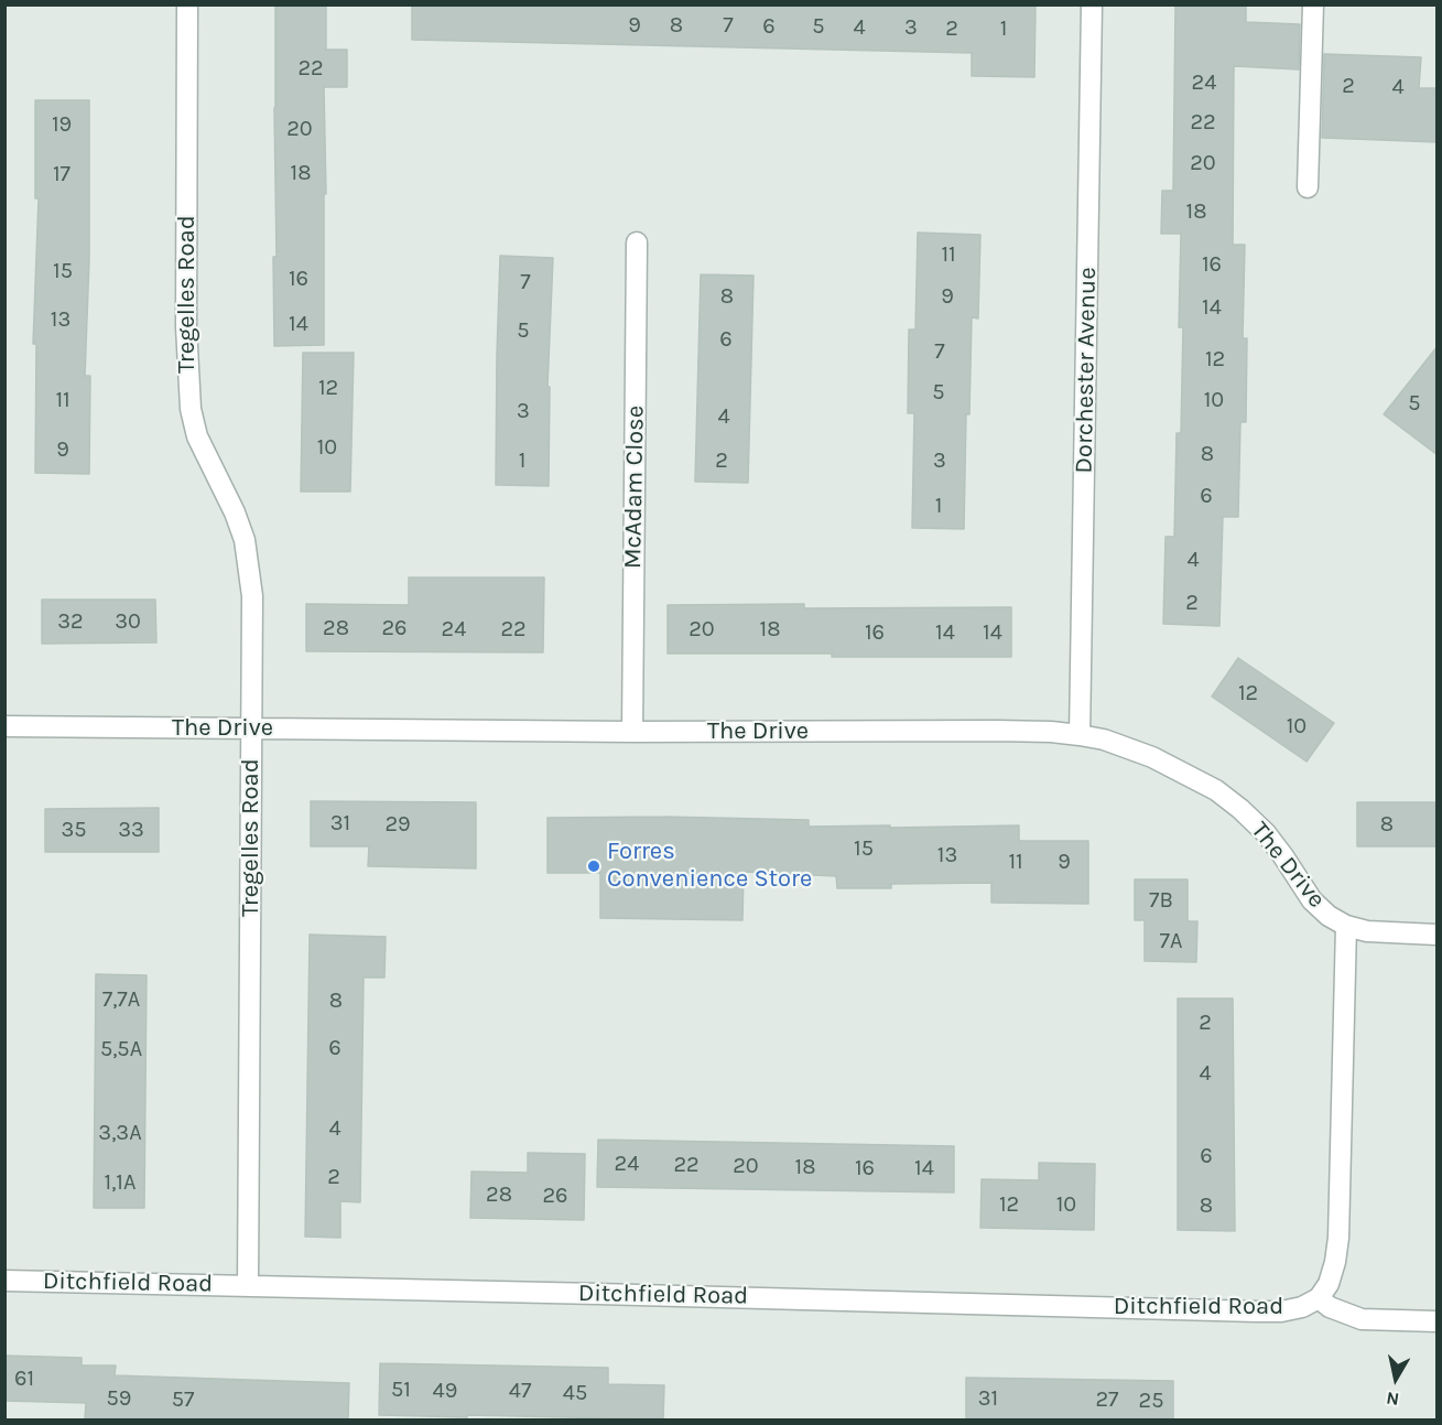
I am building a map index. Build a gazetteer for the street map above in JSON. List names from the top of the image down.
{
  "streets": {
    "street": [
      "Tregelles Road",
      "Dorchester Avenue",
      "McAdam Close",
      "The Drive",
      "Ditchfield Road"
    ]
  },
  "crossings": [
    ["Tregelles Road", "The Drive"],
    ["Tregelles Road", "Ditchfield Road"],
    ["Dorchester Avenue", "The Drive"],
    ["McAdam Close", "The Drive"],
    ["The Drive", "Ditchfield Road"]
  ],
  "places": ["Forres Convenience Store"],
  "house_numbers": [
    "9",
    "8",
    "7",
    "6",
    "5",
    "4",
    "3",
    "2",
    "1",
    "22",
    "24",
    "2",
    "4",
    "22",
    "19",
    "20",
    "20",
    "18",
    "17",
    "18",
    "11",
    "16",
    "15",
    "16",
    "7",
    "8",
    "9",
    "14",
    "13",
    "14",
    "5",
    "6",
    "7",
    "12",
    "12",
    "5",
    "11",
    "10",
    "5",
    "3",
    "4",
    "10",
    "9",
    "8",
    "1",
    "2",
    "3",
    "6",
    "1",
    "4",
    "2",
    "32",
    "30",
    "28",
    "26",
    "24",
    "22",
    "20",
    "18",
    "16",
    "14",
    "14",
    "12",
    "10",
    "31",
    "29",
    "8",
    "35",
    "33",
    "15",
    "13",
    "11",
    "9",
    "7B",
    "7A",
    "7,7A",
    "8",
    "2",
    "6",
    "5,5A",
    "4",
    "4",
    "3,3A",
    "6",
    "24",
    "22",
    "20",
    "18",
    "16",
    "14",
    "2",
    "1,1A",
    "28",
    "26",
    "12",
    "10",
    "8",
    "61",
    "51",
    "49",
    "47",
    "45",
    "59",
    "31",
    "57",
    "27",
    "25"
  ],
  "north": "bottom"
}
